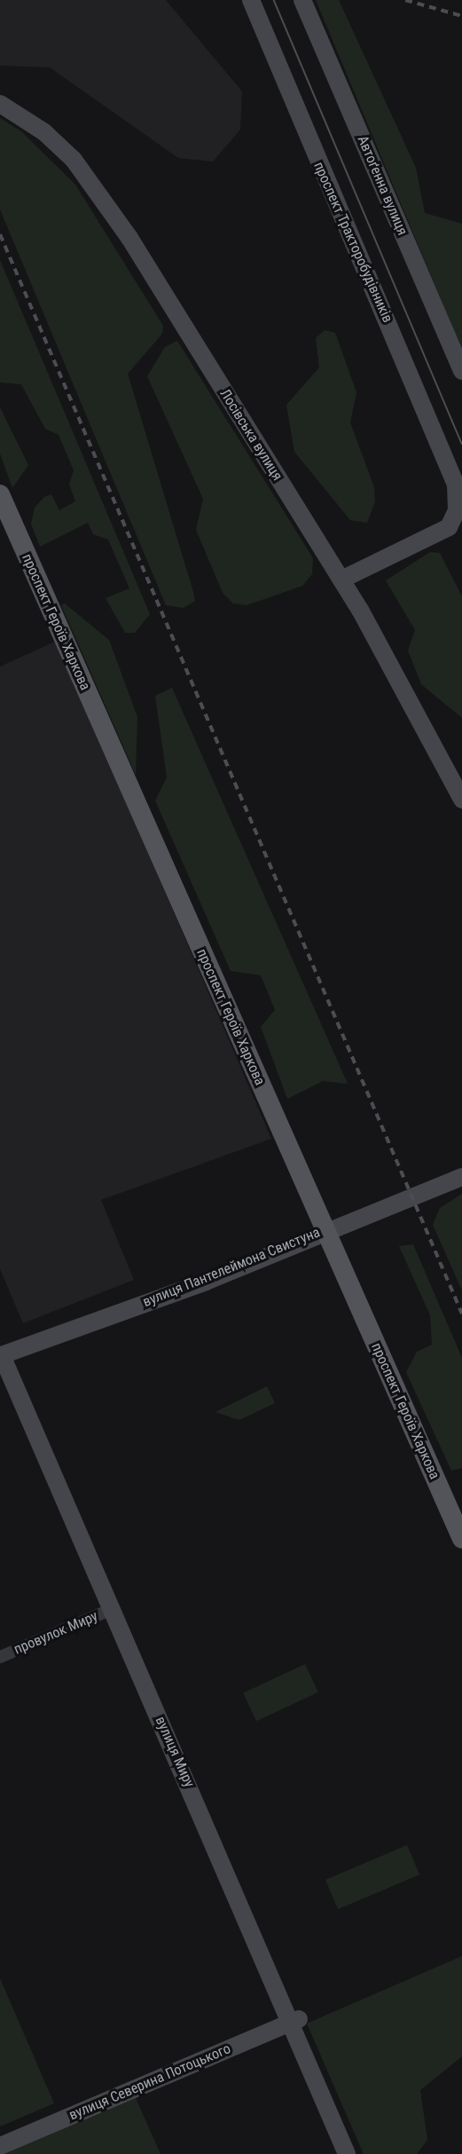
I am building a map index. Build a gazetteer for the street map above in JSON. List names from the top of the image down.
{
  "streets": {
    "main road": ["проспект Героїв Харкова"],
    "street": [
      "Автоґенна вулиця",
      "проспект Тракторобудівників",
      "Лосівська вулиця",
      "вулиця Пантелеймона Свистуна",
      "провулок Миру",
      "вулиця Миру",
      "вулиця Северина Потоцького"
    ]
  },
  "crossings": [
    ["проспект Героїв Харкова", "вулиця Пантелеймона Свистуна"],
    ["вулиця Пантелеймона Свистуна", "вулиця Миру"],
    ["провулок Миру", "вулиця Миру"],
    ["вулиця Миру", "вулиця Северина Потоцького"]
  ]
}
